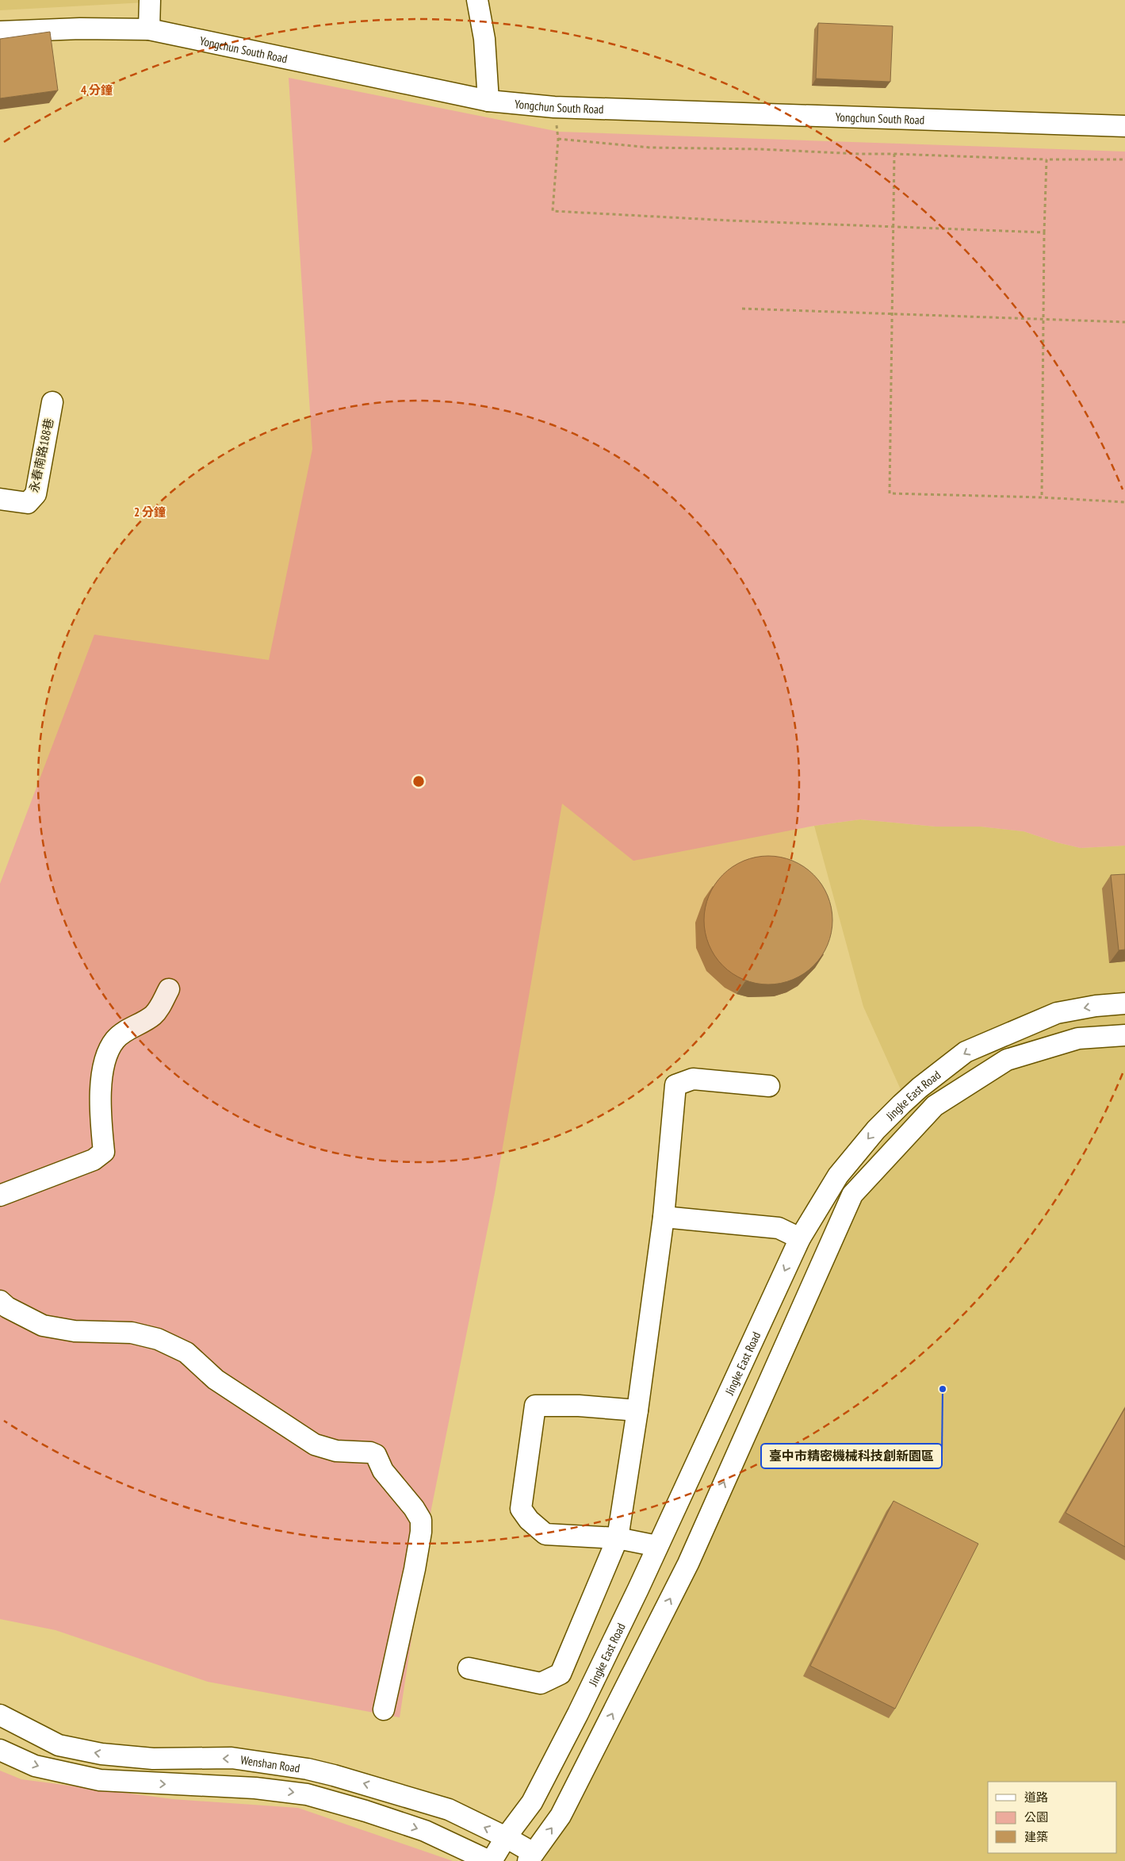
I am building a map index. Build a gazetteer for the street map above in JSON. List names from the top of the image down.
{
  "streets": {
    "street": [
      "Yongchun South Road",
      "永春南路188巷",
      "Jingke East Road",
      "Wenshan Road"
    ]
  },
  "crossings": [
    ["Jingke East Road", "Wenshan Road"]
  ],
  "places": ["臺中市精密機械科技創新園區"],
  "legend": ["道路", "公園", "建築"],
  "rings": ["4 分鐘", "2 分鐘"]
}
